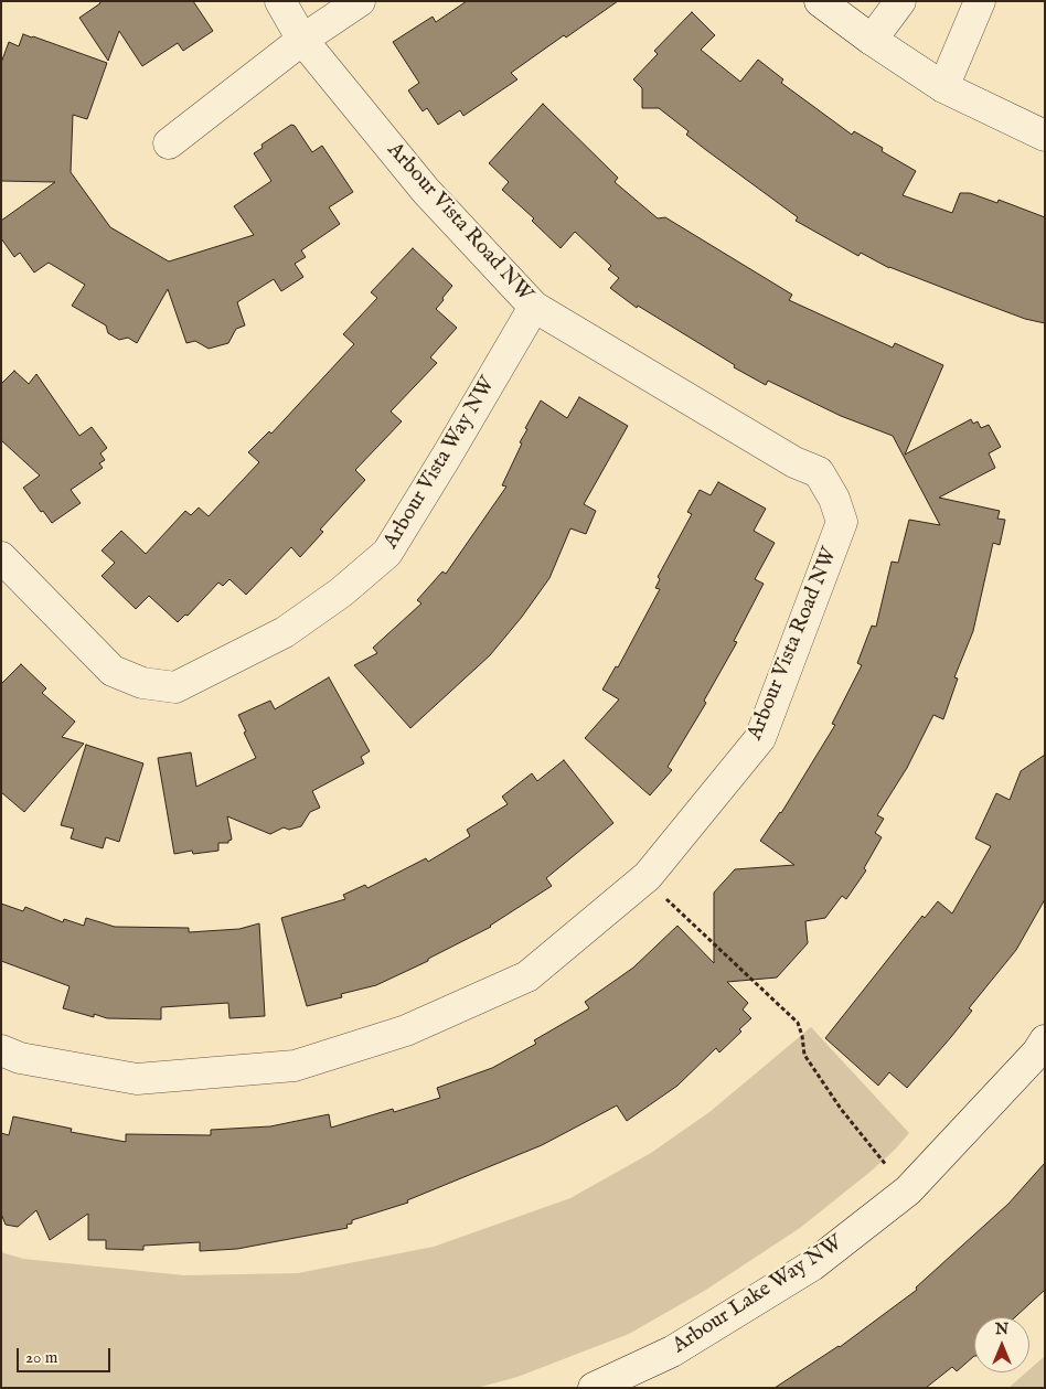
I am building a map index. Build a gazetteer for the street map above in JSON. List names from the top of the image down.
{
  "streets": {
    "street": ["Arbour Vista Road NW", "Arbour Vista Way NW", "Arbour Lake Way NW"]
  },
  "crossings": [
    ["Arbour Vista Road NW", "Arbour Vista Way NW"]
  ],
  "scale_bar": "20 m",
  "north": "top"
}
